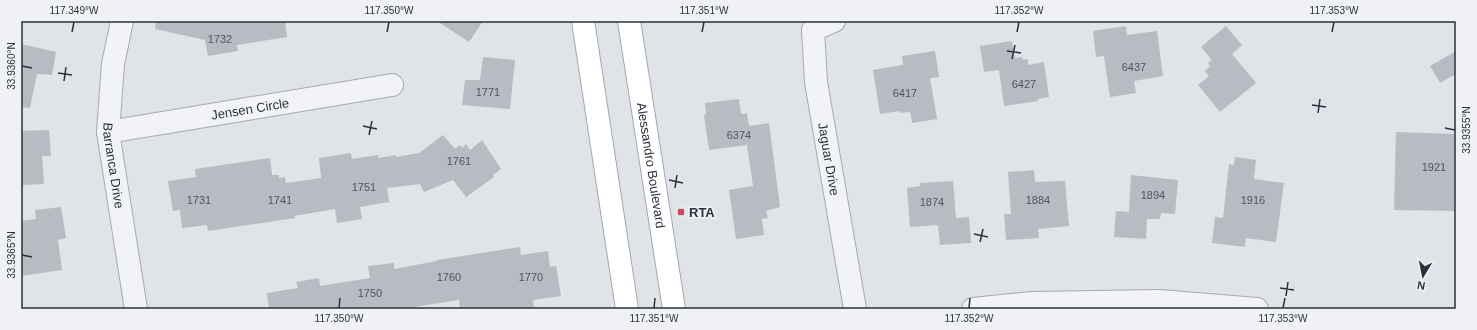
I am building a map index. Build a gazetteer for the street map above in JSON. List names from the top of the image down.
{
  "streets": {
    "main road": ["Alessandro Boulevard"],
    "street": ["Jensen Circle", "Jaguar Drive", "Barranca Drive"]
  },
  "crossings": [
    ["Jensen Circle", "Barranca Drive"]
  ],
  "places": {
    "transit": ["RTA"]
  },
  "house_numbers": [
    "1732",
    "6437",
    "6427",
    "1771",
    "6417",
    "6374",
    "1761",
    "1921",
    "1751",
    "1894",
    "1731",
    "1741",
    "1884",
    "1916",
    "1874",
    "1760",
    "1770",
    "1750"
  ],
  "north": "bottom",
  "coordinates": [
    "117.349°W",
    "117.350°W",
    "117.351°W",
    "117.352°W",
    "117.353°W",
    "33.9360°N",
    "33.9355°N",
    "33.9365°N"
  ]
}
